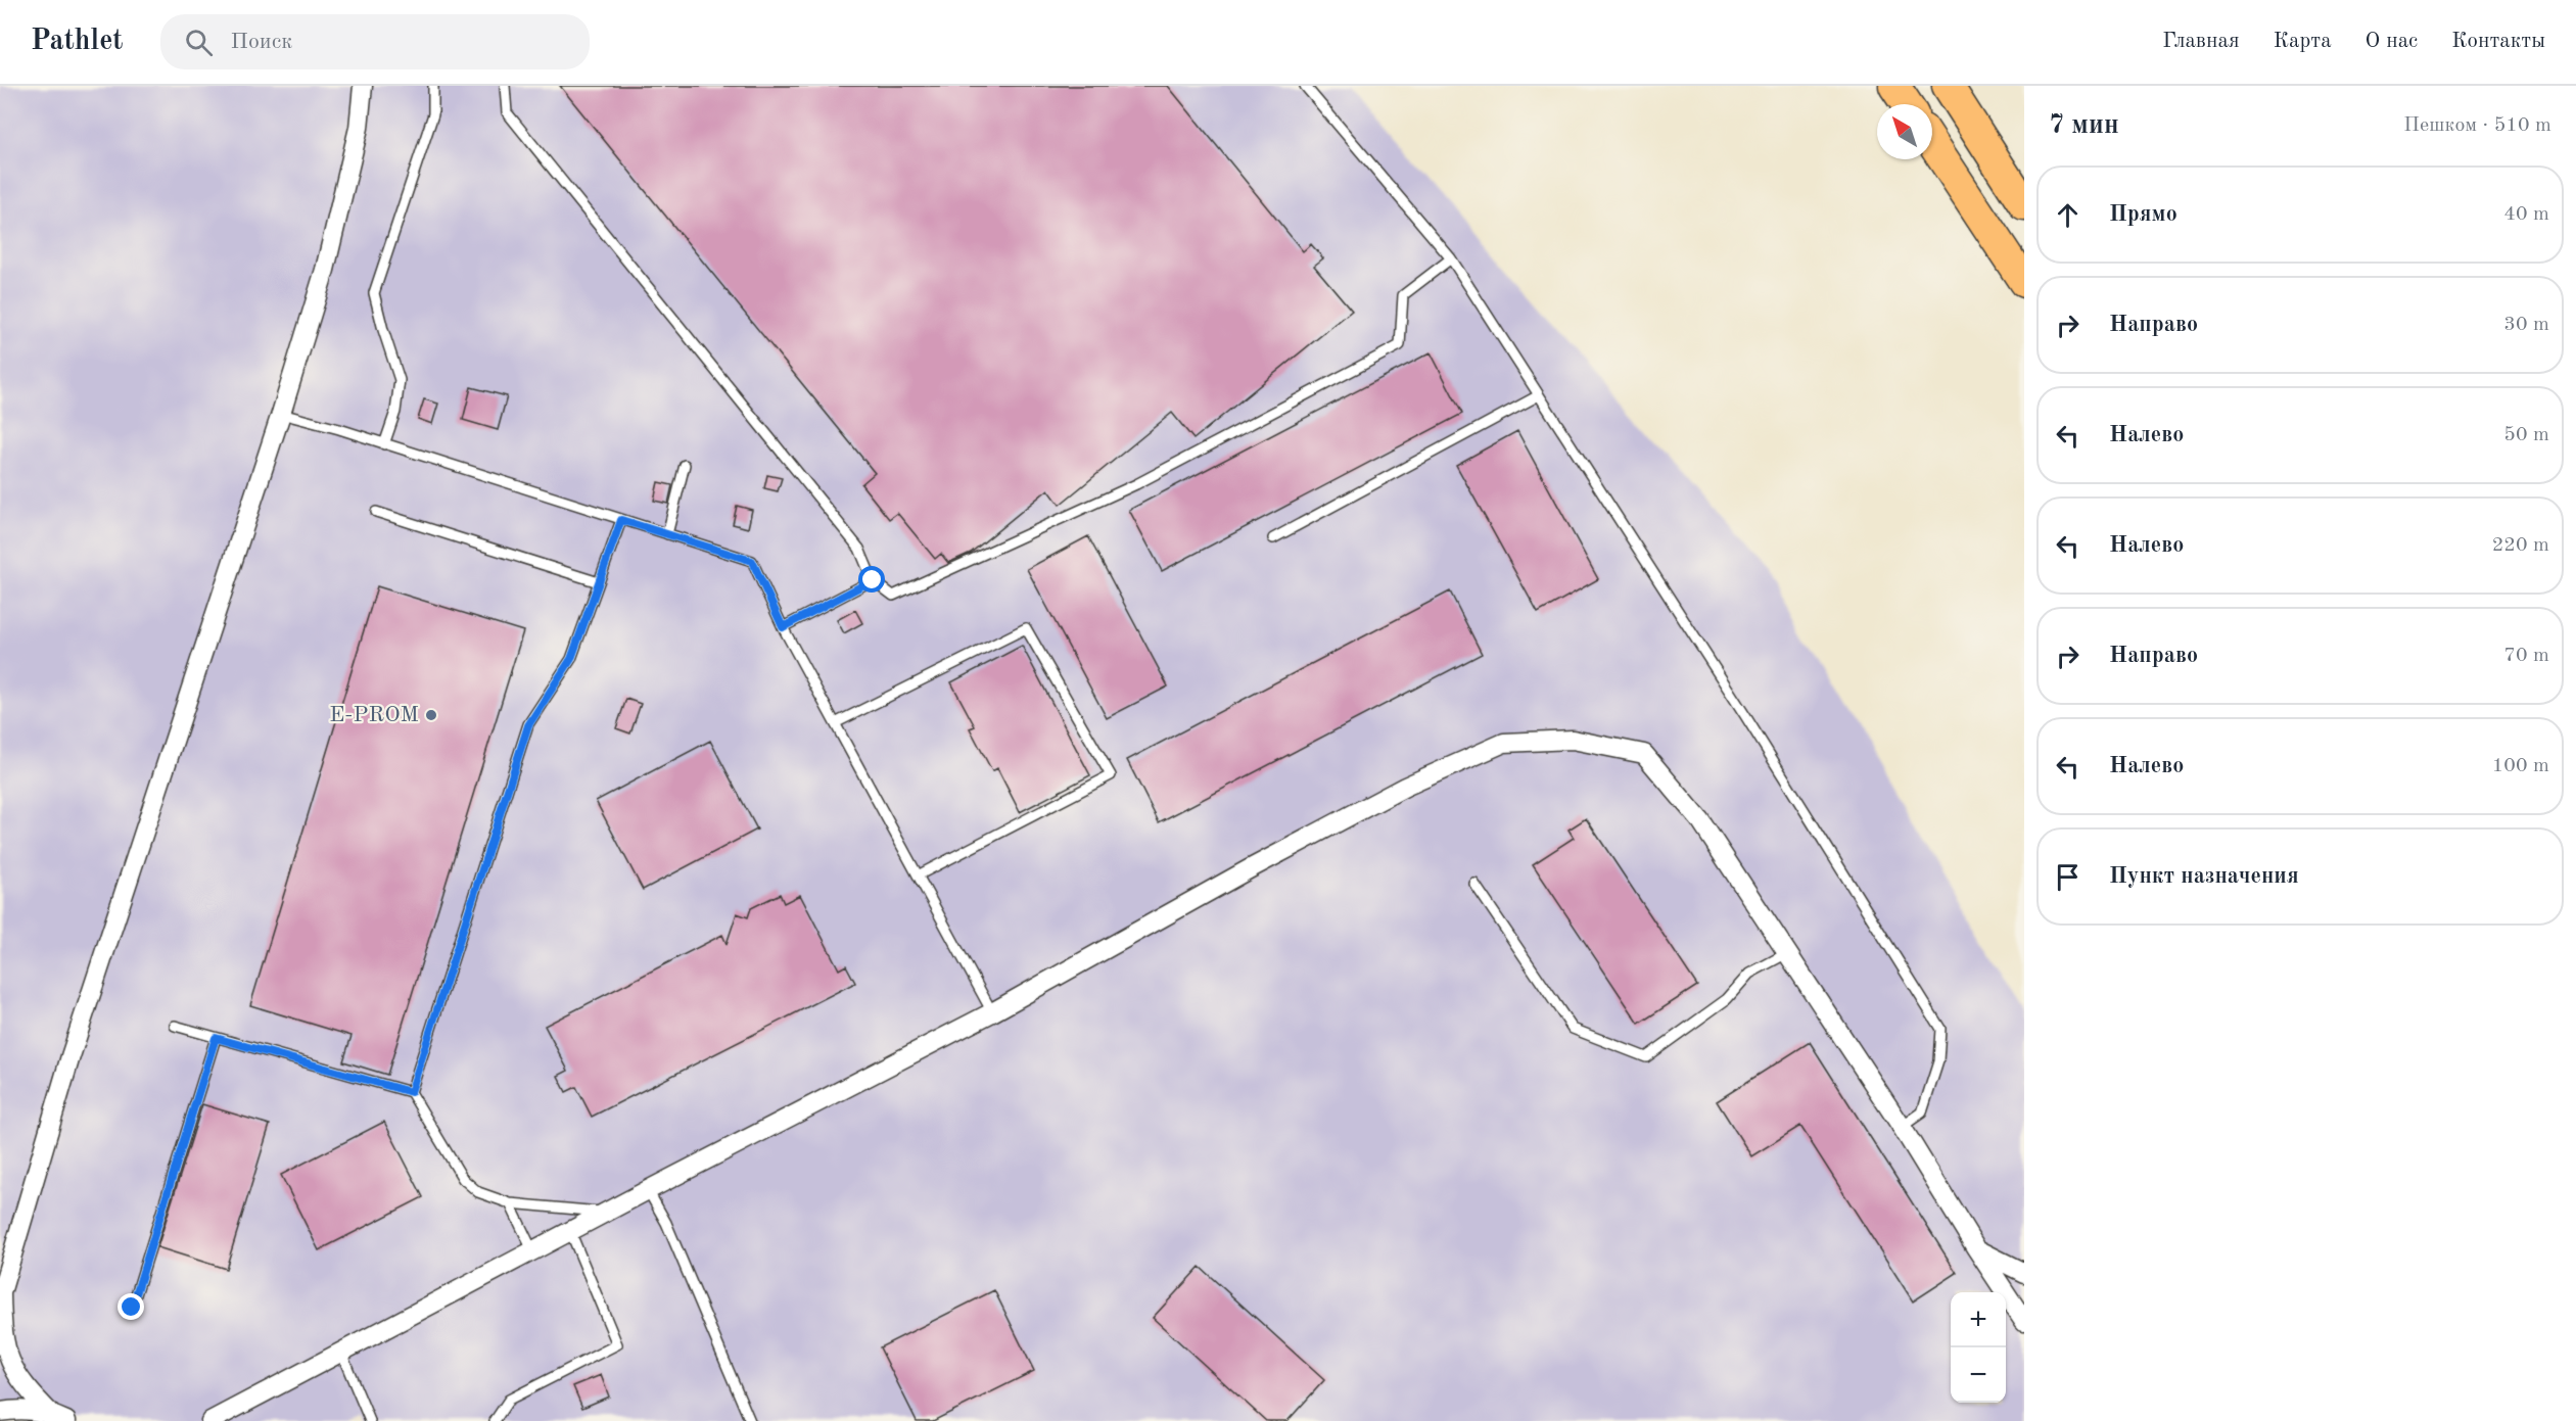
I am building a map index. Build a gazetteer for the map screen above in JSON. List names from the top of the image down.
{
  "places": ["E-PROM"],
  "north": "top left",
  "page": {
    "header": "Pathlet",
    "search": "Поиск",
    "nav": [
      "Главная",
      "Карта",
      "О нас",
      "Контакты"
    ],
    "heading": ["7 мин", "Пешком · 510 m"],
    "list": [
      ["Прямо", "40 m"],
      ["Направо", "30 m"],
      ["Налево", "50 m"],
      ["Налево", "220 m"],
      ["Направо", "70 m"],
      ["Налево", "100 m"],
      "Пункт назначения"
    ],
    "map_buttons": ["+", "−"]
  }
}
